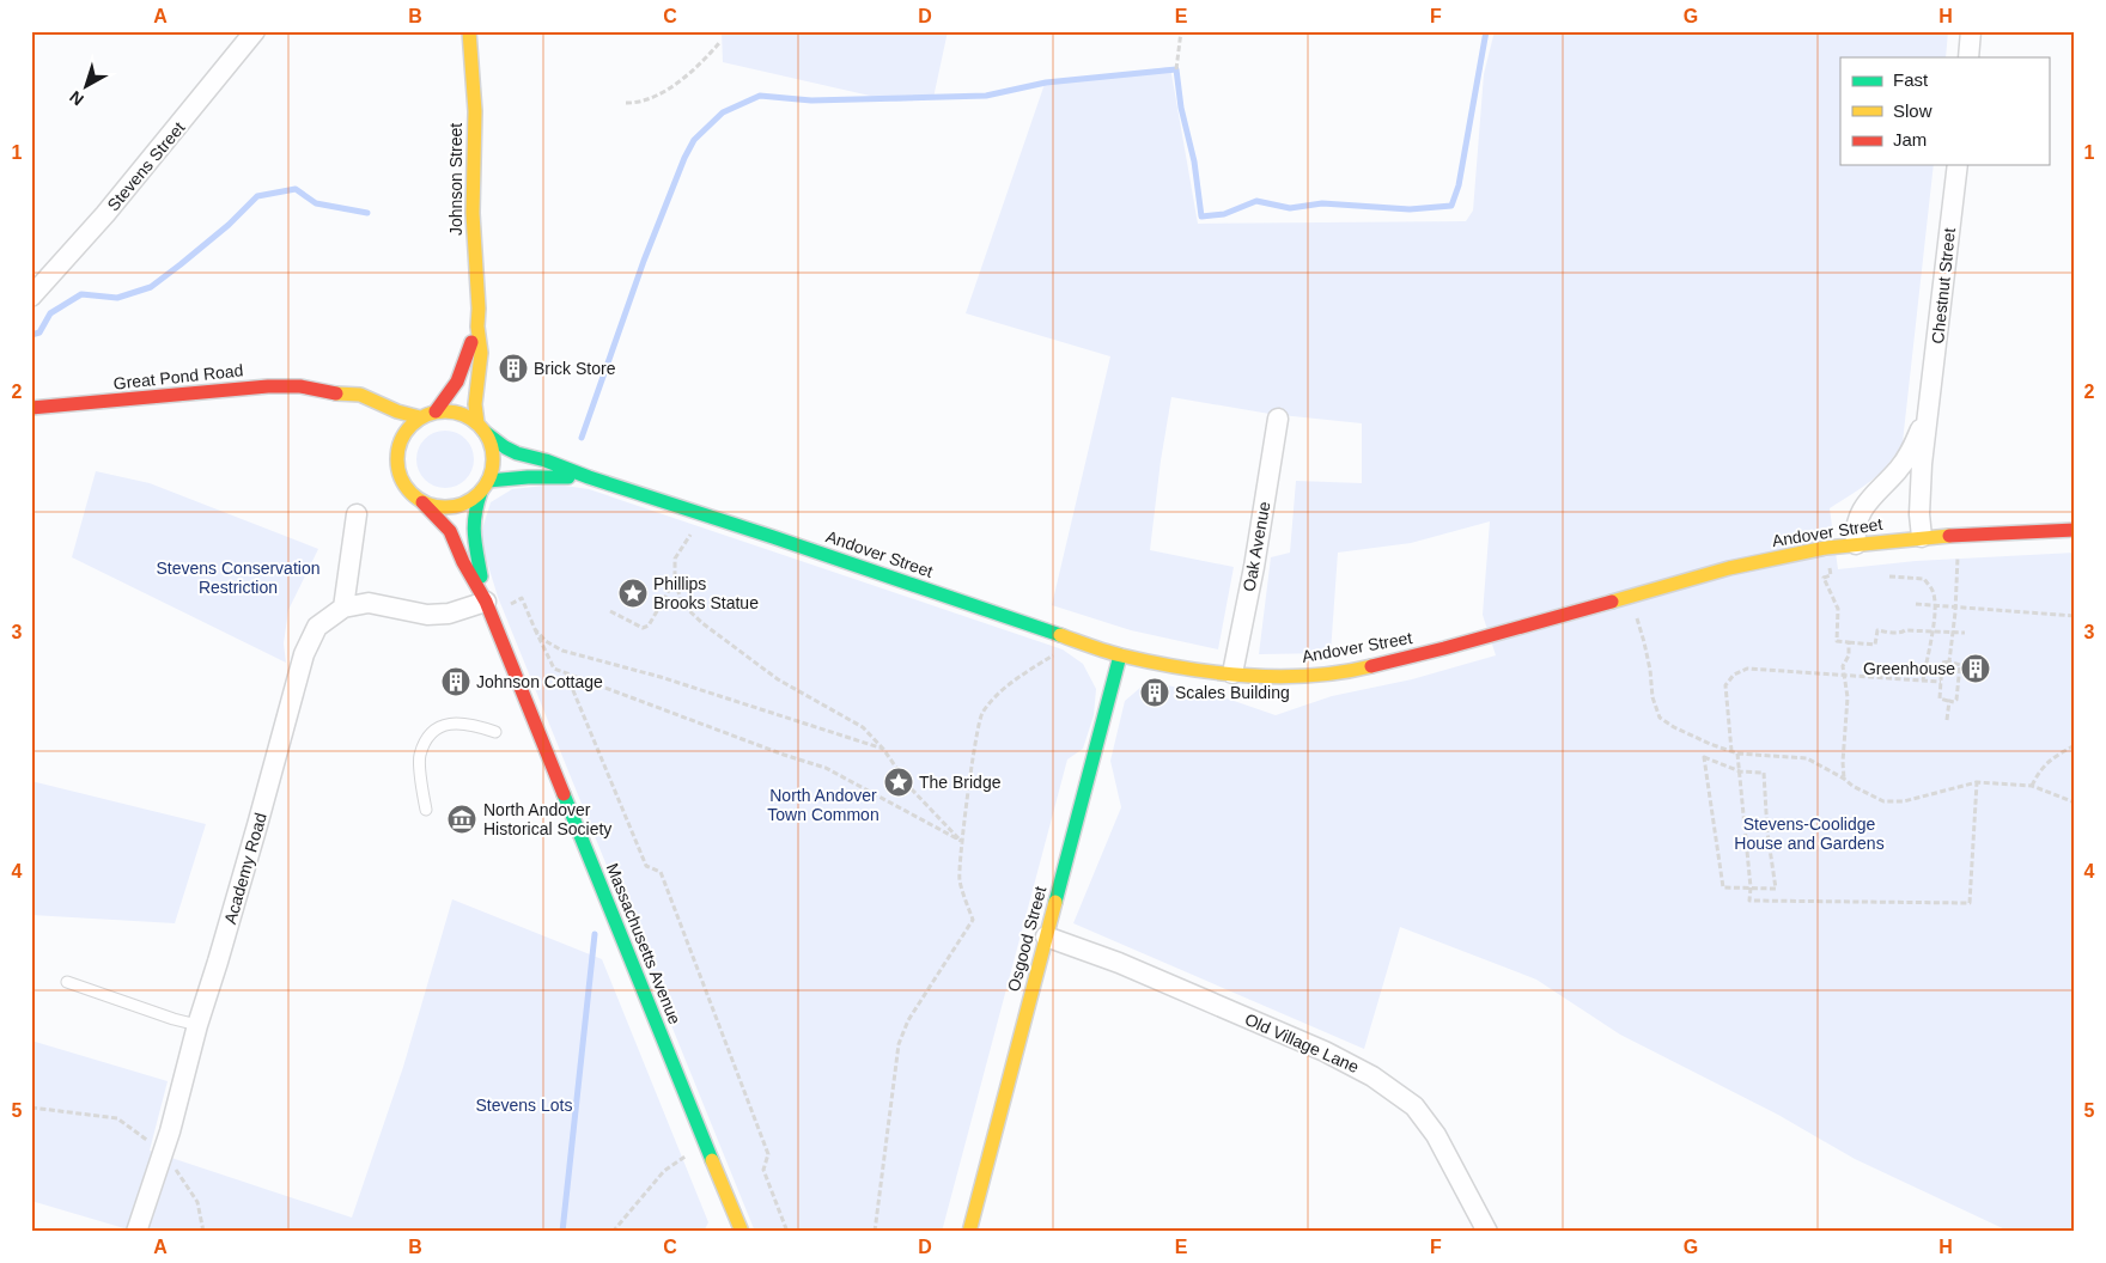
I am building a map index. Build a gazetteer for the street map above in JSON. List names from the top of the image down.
{
  "streets": {
    "main road": [
      "Johnson Street",
      "Great Pond Road",
      "Andover Street",
      "Osgood Street",
      "Massachusetts Avenue"
    ],
    "street": [
      "Stevens Street",
      "Chestnut Street",
      "Oak Avenue",
      "Academy Road",
      "Old Village Lane"
    ]
  },
  "crossings": [
    ["Johnson Street", "Great Pond Road"],
    ["Johnson Street", "Andover Street"],
    ["Johnson Street", "Massachusetts Avenue"],
    ["Chestnut Street", "Andover Street"],
    ["Great Pond Road", "Andover Street"],
    ["Great Pond Road", "Massachusetts Avenue"],
    ["Andover Street", "Oak Avenue"],
    ["Andover Street", "Osgood Street"],
    ["Andover Street", "Massachusetts Avenue"],
    ["Osgood Street", "Old Village Lane"]
  ],
  "parks": [
    "Stevens Conservation Restriction",
    "North Andover Town Common",
    "Stevens-Coolidge House and Gardens",
    "Stevens Lots"
  ],
  "places": {
    "building": [
      "Brick Store",
      "Greenhouse",
      "Johnson Cottage",
      "Scales Building"
    ],
    "place": ["Phillips Brooks Statue", "The Bridge"],
    "museum": ["North Andover Historical Society"]
  },
  "legend": ["Fast", "Slow", "Jam"],
  "north": "bottom left",
  "grid": {
    "columns": [
      "A",
      "B",
      "C",
      "D",
      "E",
      "F",
      "G",
      "H"
    ],
    "rows": [
      "1",
      "2",
      "3",
      "4",
      "5"
    ]
  }
}
